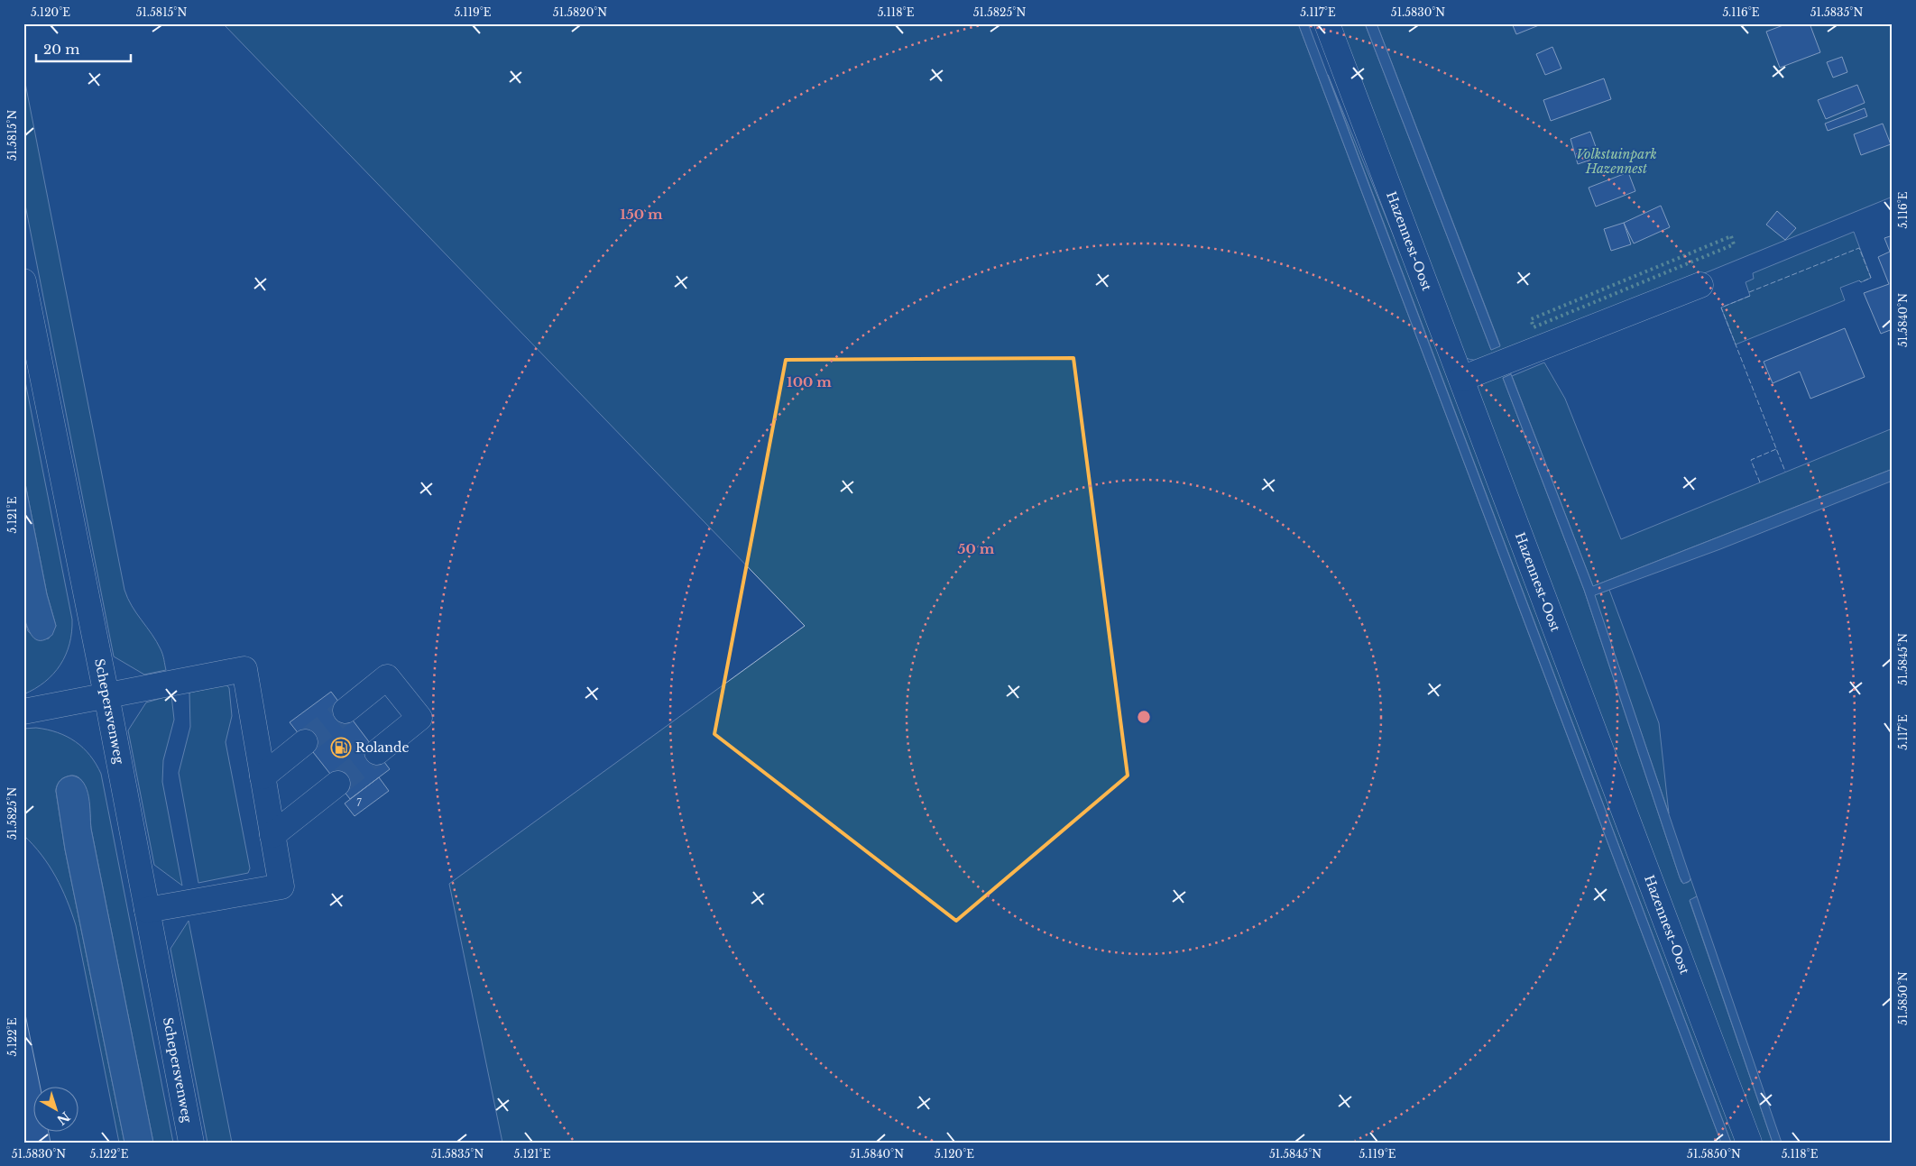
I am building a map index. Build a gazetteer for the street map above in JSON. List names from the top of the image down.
{
  "streets": {
    "street": ["Hazennest-Oost", "Schepersvenweg"]
  },
  "parks": ["Volkstuinpark Hazennest"],
  "places": {
    "fuel station": ["Rolande"]
  },
  "house_numbers": ["7"],
  "scale_bar": "20 m",
  "north": "bottom right",
  "coordinates": [
    "5.120°E",
    "51.5815°N",
    "5.119°E",
    "51.5820°N",
    "5.118°E",
    "51.5825°N",
    "5.117°E",
    "51.5830°N",
    "5.116°E",
    "51.5835°N",
    "51.5840°N",
    "5.121°E",
    "51.5845°N",
    "51.5850°N",
    "5.122°E"
  ],
  "rings": ["150 m", "100 m", "50 m"]
}
